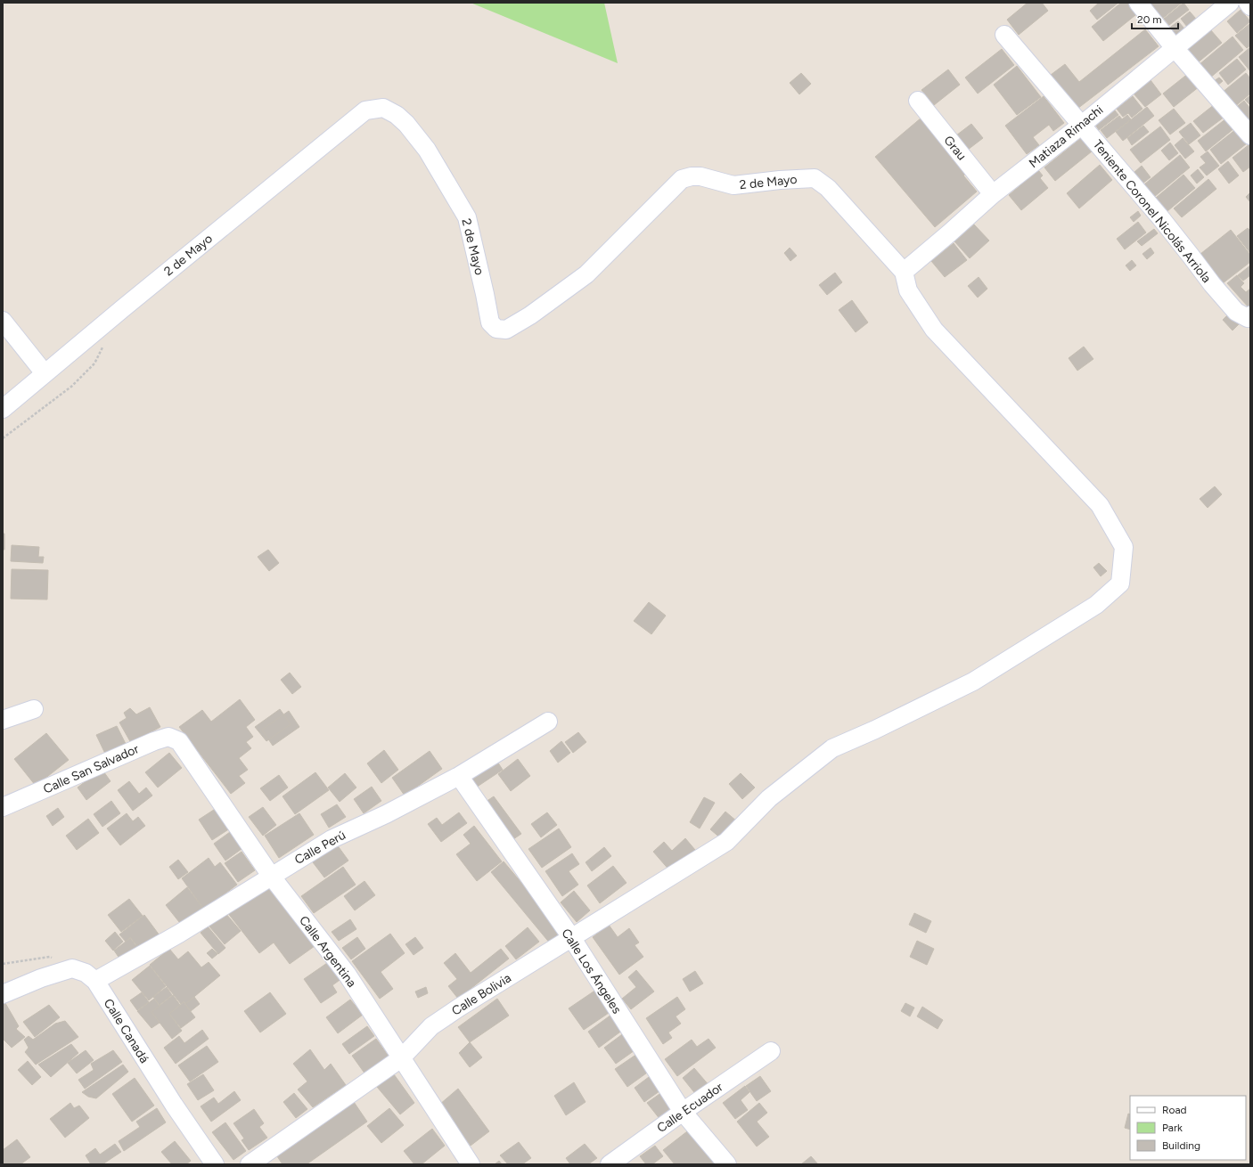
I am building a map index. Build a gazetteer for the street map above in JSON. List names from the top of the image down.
{
  "streets": {
    "street": [
      "Matiaza Rimachi",
      "Grau",
      "2 de Mayo",
      "Teniente Coronel Nicolás Arriola",
      "Calle San Salvador",
      "Calle Perú",
      "Calle Argentina",
      "Calle Los Ángeles",
      "Calle Bolivia",
      "Calle Canadá",
      "Calle Ecuador"
    ]
  },
  "crossings": [
    ["Matiaza Rimachi", "Grau"],
    ["Matiaza Rimachi", "2 de Mayo"],
    ["Matiaza Rimachi", "Teniente Coronel Nicolás Arriola"],
    ["Matiaza Rimachi", "Calle Bolivia"],
    ["2 de Mayo", "Calle Bolivia"],
    ["Calle San Salvador", "Calle Argentina"],
    ["Calle Perú", "Calle Argentina"],
    ["Calle Perú", "Calle Los Ángeles"],
    ["Calle Perú", "Calle Canadá"],
    ["Calle Argentina", "Calle Bolivia"],
    ["Calle Los Ángeles", "Calle Bolivia"],
    ["Calle Los Ángeles", "Calle Ecuador"]
  ],
  "legend": ["Road", "Park", "Building"],
  "scale_bar": "20 m"
}
